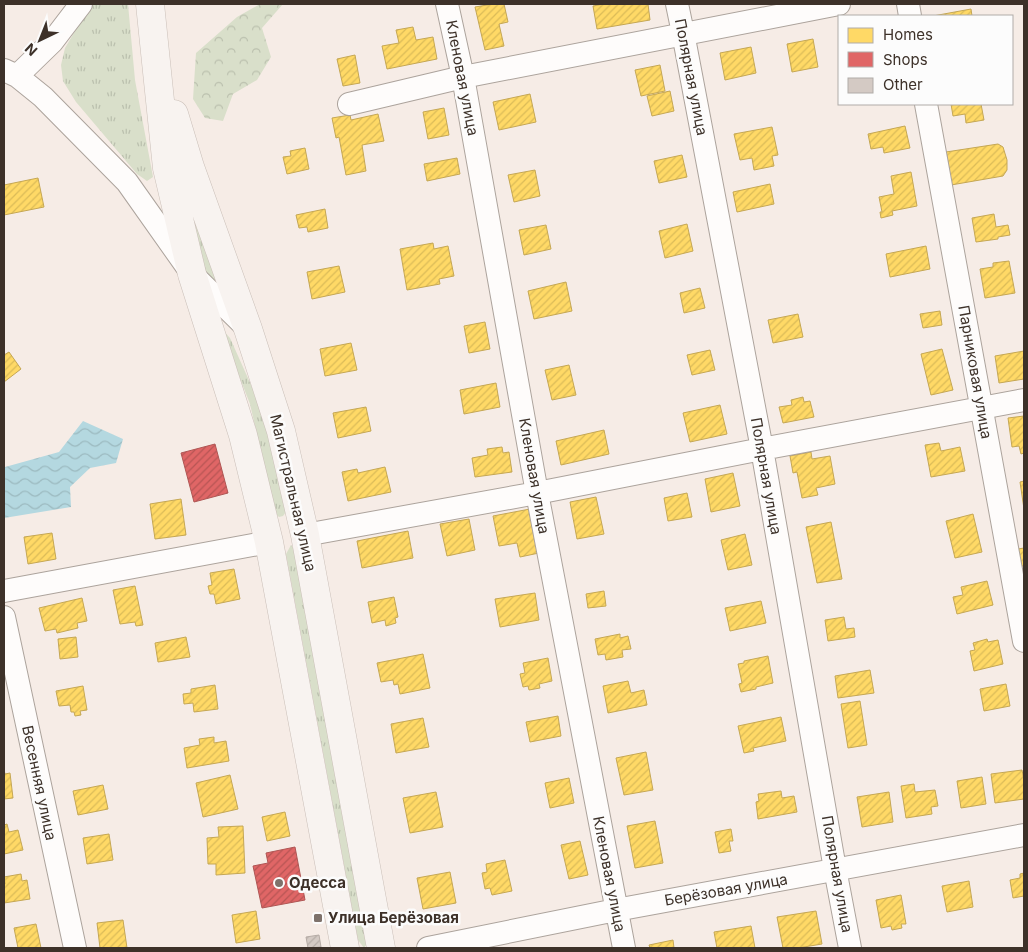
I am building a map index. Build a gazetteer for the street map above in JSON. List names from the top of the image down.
{
  "streets": {
    "main road": ["Магистральная улица"],
    "street": [
      "Полярная улица",
      "Кленовая улица",
      "Парниковая улица",
      "Весенняя улица",
      "Берёзовая улица"
    ]
  },
  "crossings": [
    ["Полярная улица", "Берёзовая улица"],
    ["Кленовая улица", "Берёзовая улица"]
  ],
  "places": {
    "other": ["Одесса"],
    "transit": ["Улица Берёзовая"]
  },
  "legend": ["Homes", "Shops", "Other"],
  "north": "bottom left"
}
